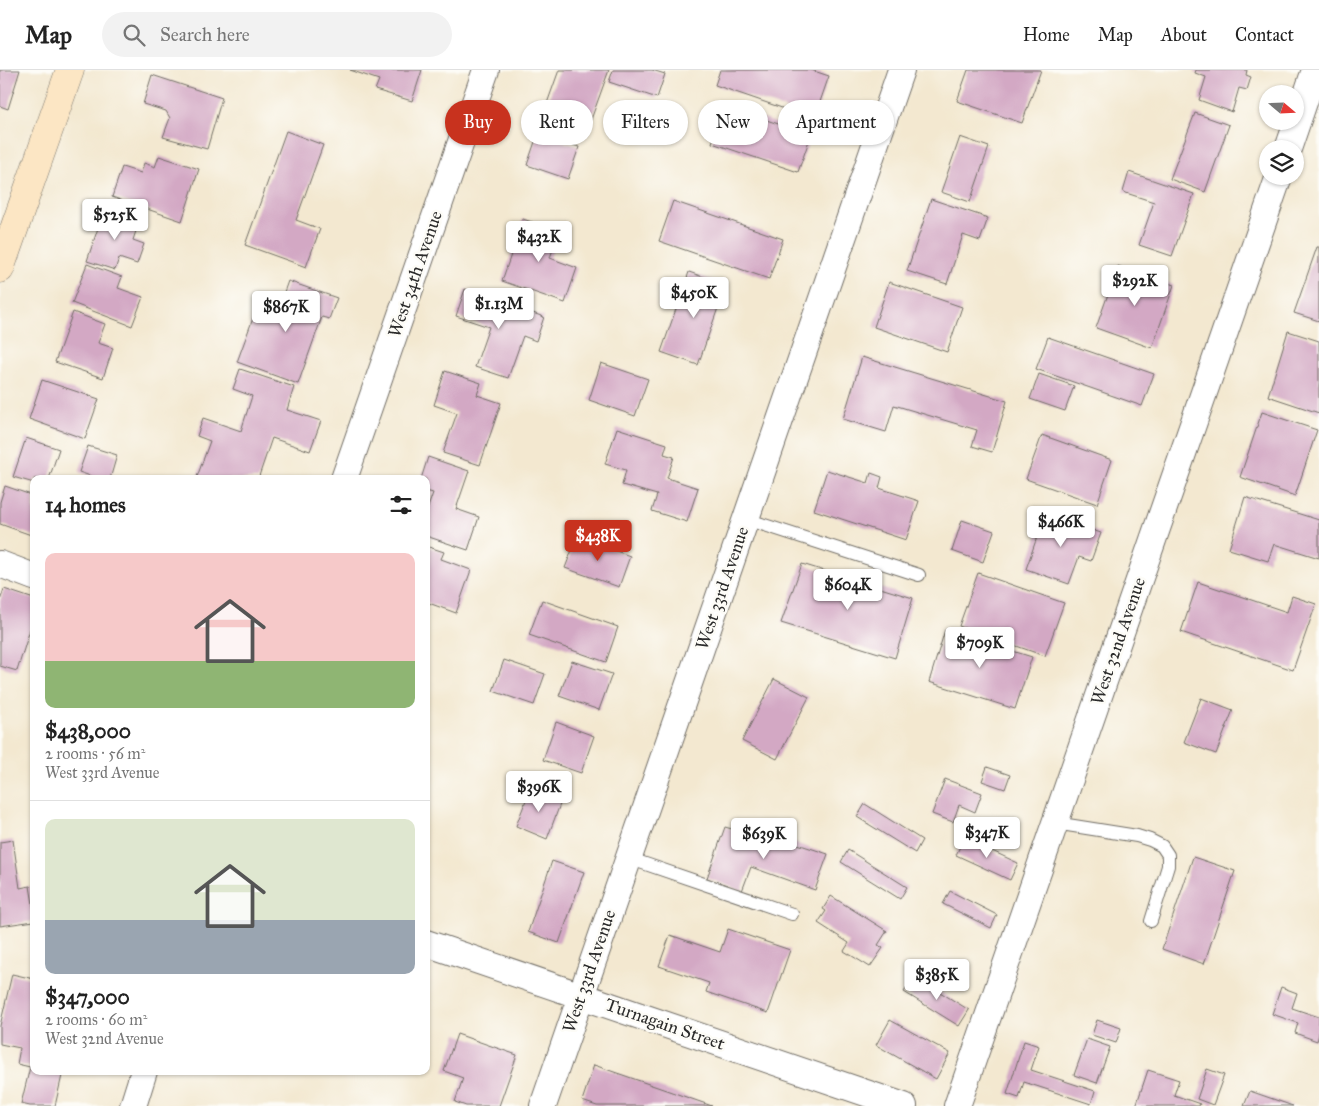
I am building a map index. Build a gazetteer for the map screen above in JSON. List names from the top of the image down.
{
  "streets": {
    "street": [
      "West 34th Avenue",
      "West 33rd Avenue",
      "West 32nd Avenue",
      "Turnagain Street"
    ]
  },
  "crossings": [
    ["West 33rd Avenue", "Turnagain Street"]
  ],
  "north": "right",
  "page": {
    "header": "Map",
    "search": "Search here",
    "nav": [
      "Home",
      "Map",
      "About",
      "Contact"
    ],
    "chip": [
      "Buy",
      "Rent",
      "Filters",
      "New",
      "Apartment"
    ],
    "price": [
      "$525K",
      "$432K",
      "$292K",
      "$450K",
      "$1.13M",
      "$867K",
      "$466K",
      "$438K",
      "$604K",
      "$709K",
      "$396K",
      "$347K",
      "$639K",
      "$385K"
    ],
    "heading": "14 homes",
    "list": [
      {
        "name": "$438,000",
        "note": "2 rooms · 56 m² · West 33rd Avenue"
      },
      {
        "name": "$347,000",
        "note": "2 rooms · 60 m² · West 32nd Avenue"
      }
    ]
  }
}
